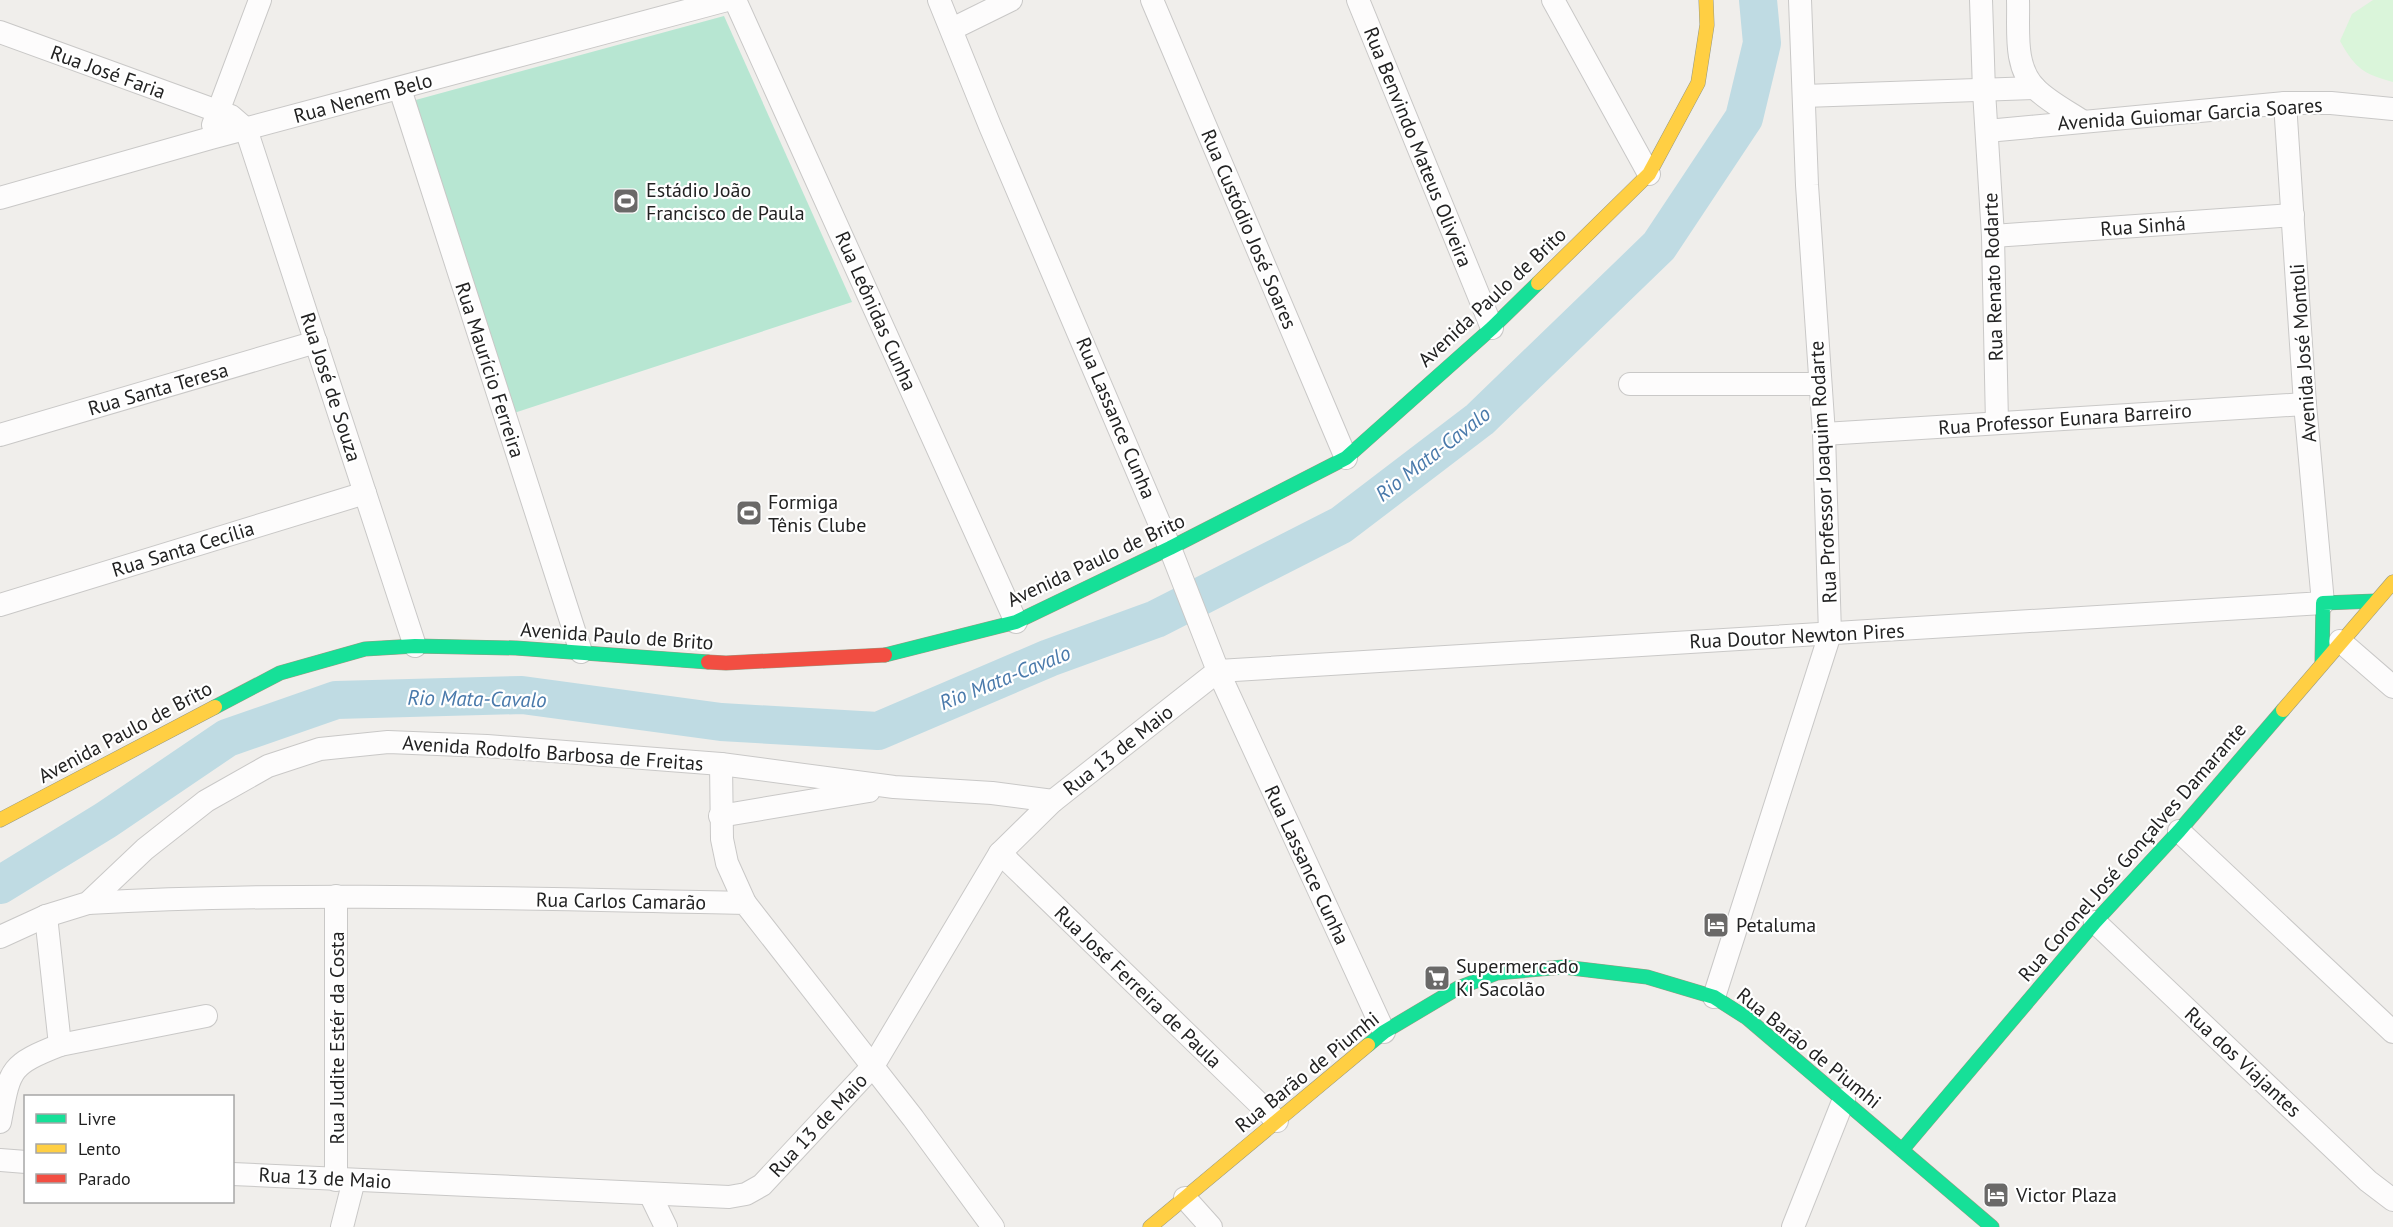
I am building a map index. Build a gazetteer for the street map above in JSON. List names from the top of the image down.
{
  "streets": {
    "street": [
      "Rua José Faria",
      "Rua Nenem Belo",
      "Avenida Guiomar Garcia Soares",
      "Rua Benvindo Mateus Oliveira",
      "Rua Sinhá",
      "Rua Custódio José Soares",
      "Rua Renato Rodarte",
      "Avenida Paulo de Brito",
      "Rua Leônidas Cunha",
      "Avenida José Montoli",
      "Rua Maurício Ferreira",
      "Rua José de Souza",
      "Rua Santa Teresa",
      "Rua Lassance Cunha",
      "Rua Professor Eunara Barreiro",
      "Rua Professor Joaquim Rodarte",
      "Rua Santa Cecília",
      "Rua Doutor Newton Pires",
      "Rua 13 de Maio",
      "Avenida Rodolfo Barbosa de Freitas",
      "Rua Coronel José Gonçalves Damarante",
      "Rua Carlos Camarão",
      "Rua José Ferreira de Paula",
      "Rua Judite Estér da Costa",
      "Rua Barão de Piumhi",
      "Rua dos Viajantes"
    ]
  },
  "crossings": [
    ["Rua José Faria", "Rua Nenem Belo"],
    ["Rua José Faria", "Rua José de Souza"],
    ["Rua Nenem Belo", "Rua Maurício Ferreira"],
    ["Rua Nenem Belo", "Rua José de Souza"],
    ["Avenida Guiomar Garcia Soares", "Rua Renato Rodarte"],
    ["Avenida Guiomar Garcia Soares", "Avenida José Montoli"],
    ["Rua Benvindo Mateus Oliveira", "Avenida Paulo de Brito"],
    ["Rua Sinhá", "Rua Renato Rodarte"],
    ["Rua Sinhá", "Avenida José Montoli"],
    ["Rua Custódio José Soares", "Avenida Paulo de Brito"],
    ["Rua Renato Rodarte", "Rua Professor Eunara Barreiro"],
    ["Avenida Paulo de Brito", "Rua Leônidas Cunha"],
    ["Avenida Paulo de Brito", "Rua Maurício Ferreira"],
    ["Avenida Paulo de Brito", "Rua José de Souza"],
    ["Avenida Paulo de Brito", "Rua Lassance Cunha"],
    ["Avenida José Montoli", "Rua Professor Eunara Barreiro"],
    ["Avenida José Montoli", "Rua Doutor Newton Pires"],
    ["Rua José de Souza", "Rua Santa Teresa"],
    ["Rua José de Souza", "Rua Santa Cecília"],
    ["Rua Lassance Cunha", "Rua Doutor Newton Pires"],
    ["Rua Lassance Cunha", "Rua 13 de Maio"],
    ["Rua Lassance Cunha", "Rua Barão de Piumhi"],
    ["Rua Professor Eunara Barreiro", "Rua Professor Joaquim Rodarte"],
    ["Rua Professor Joaquim Rodarte", "Rua Doutor Newton Pires"],
    ["Rua Professor Joaquim Rodarte", "Rua Barão de Piumhi"],
    ["Rua Doutor Newton Pires", "Rua 13 de Maio"],
    ["Rua Doutor Newton Pires", "Rua Coronel José Gonçalves Damarante"],
    ["Rua 13 de Maio", "Avenida Rodolfo Barbosa de Freitas"],
    ["Rua 13 de Maio", "Rua José Ferreira de Paula"],
    ["Rua 13 de Maio", "Rua Judite Estér da Costa"],
    ["Avenida Rodolfo Barbosa de Freitas", "Rua Carlos Camarão"],
    ["Rua Coronel José Gonçalves Damarante", "Rua Barão de Piumhi"],
    ["Rua Coronel José Gonçalves Damarante", "Rua dos Viajantes"],
    ["Rua Carlos Camarão", "Rua Judite Estér da Costa"],
    ["Rua José Ferreira de Paula", "Rua Barão de Piumhi"]
  ],
  "water": ["Rio Mata-Cavalo"],
  "places": {
    "sports": ["Estádio João Francisco de Paula", "Formiga Tênis Clube"],
    "hotel": ["Petaluma", "Victor Plaza"],
    "supermarket": ["Supermercado Ki Sacolão"]
  },
  "legend": ["Livre", "Lento", "Parado"]
}
